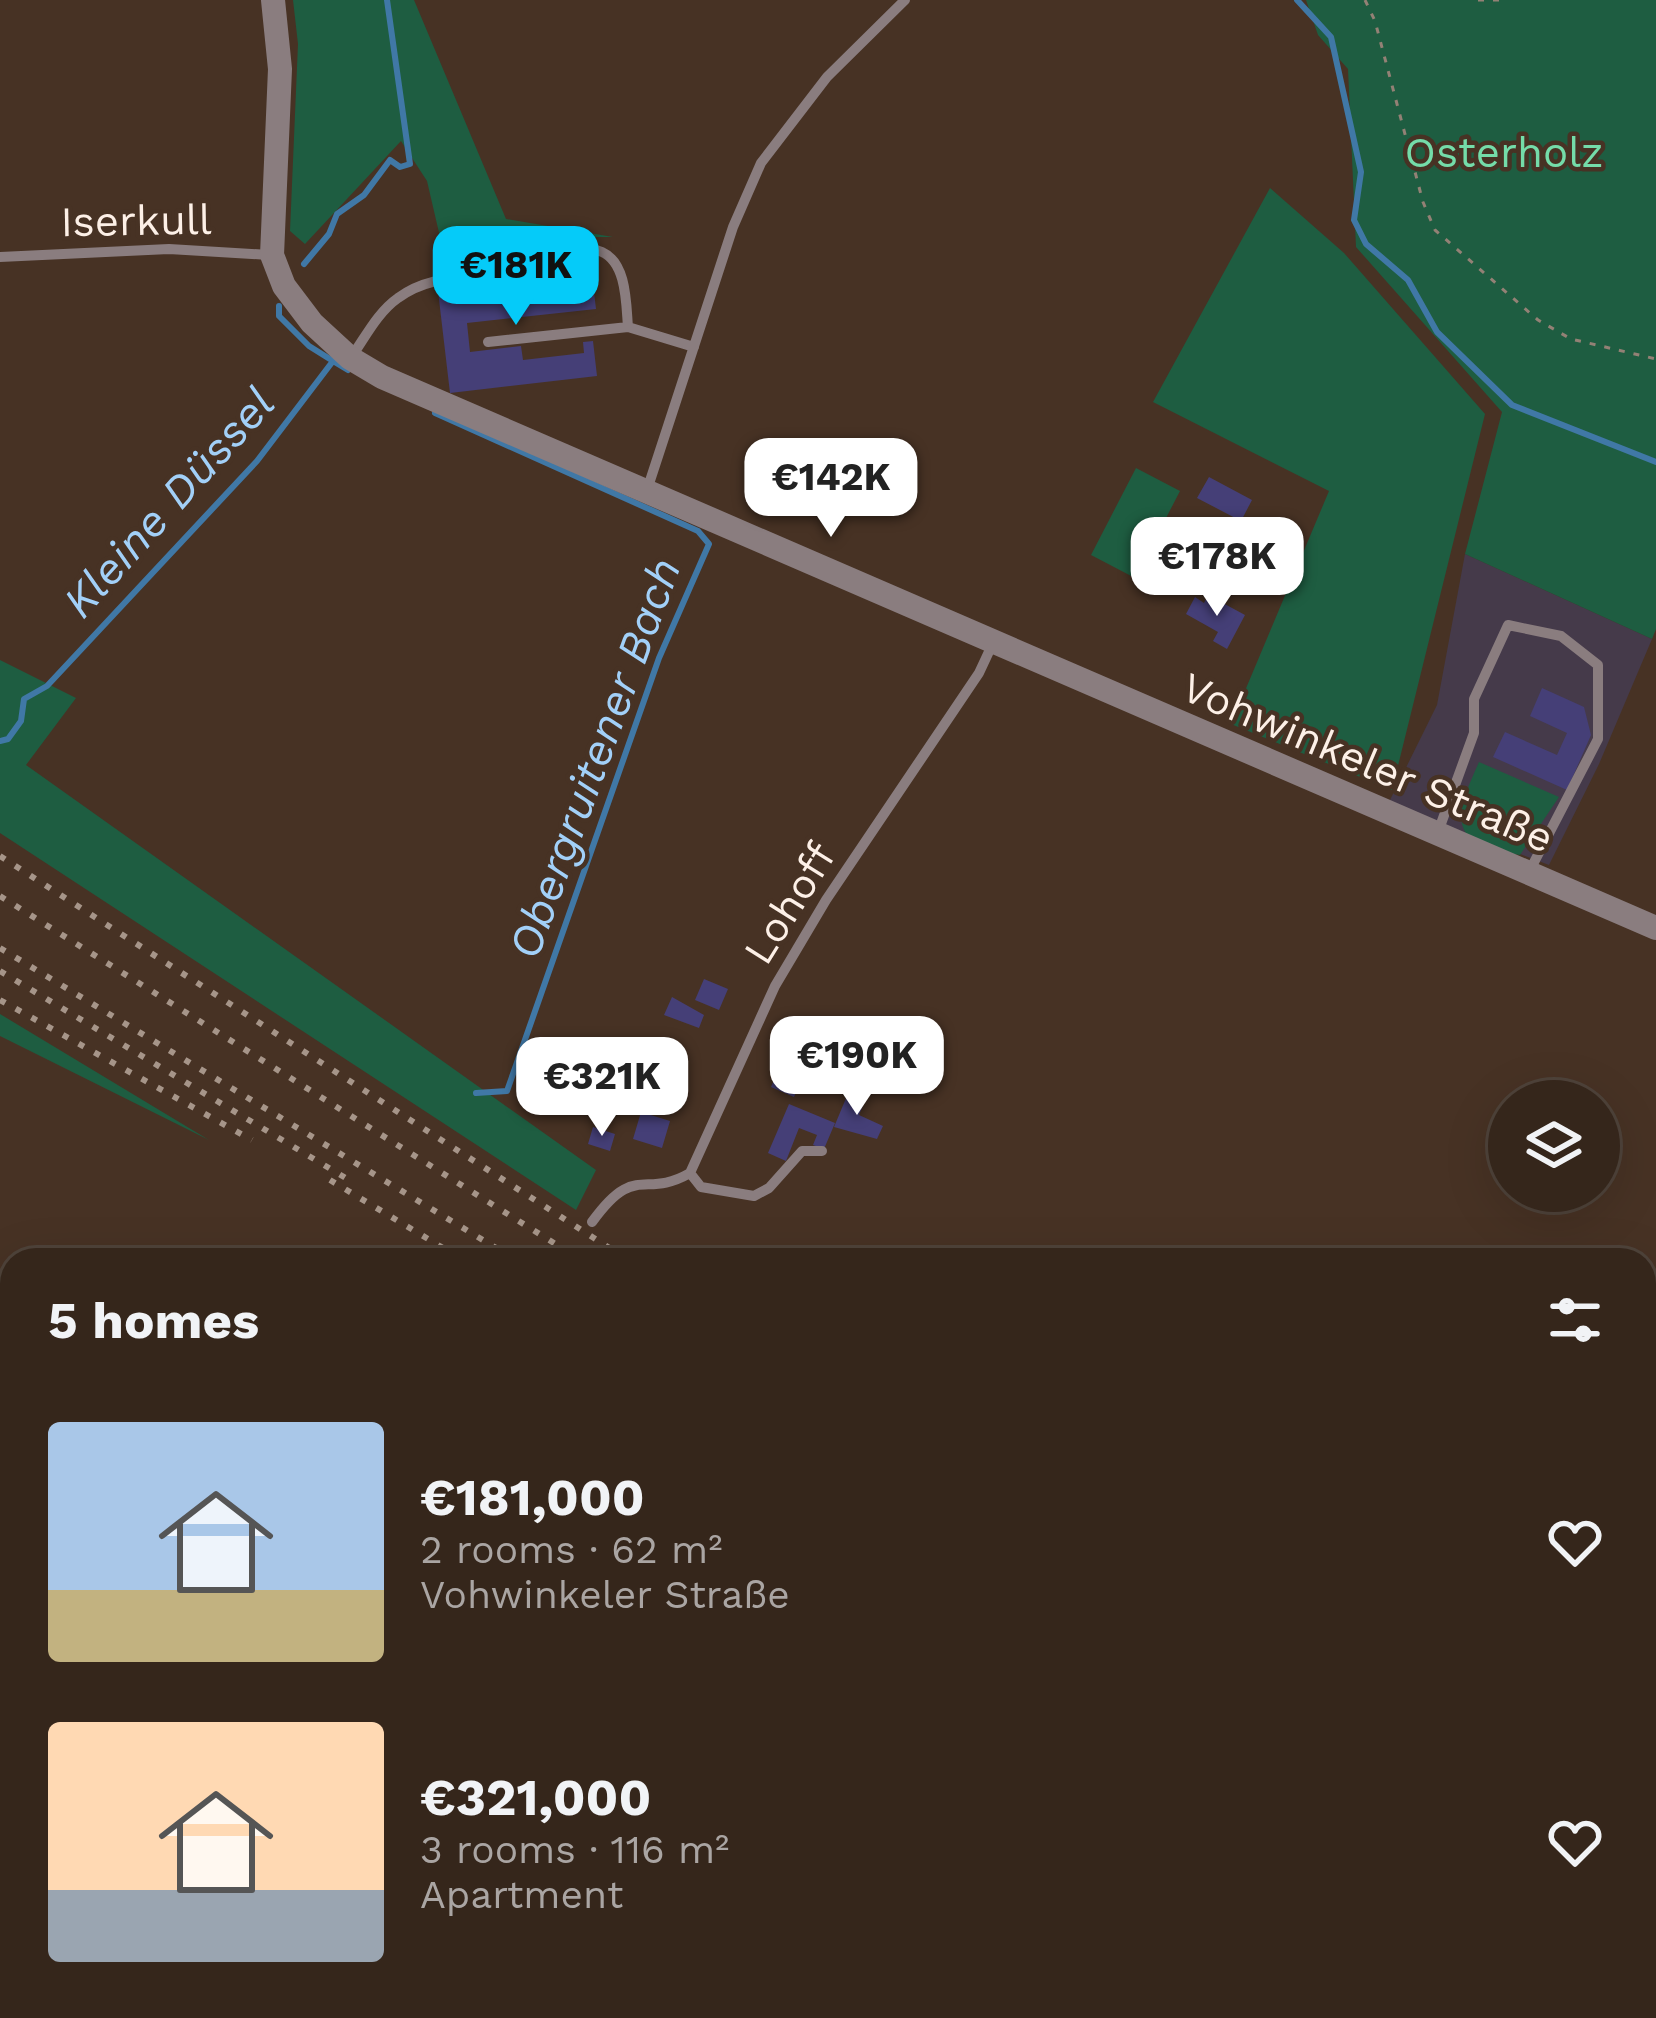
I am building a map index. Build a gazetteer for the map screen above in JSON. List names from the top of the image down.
{
  "streets": {
    "street": ["Vohwinkeler Straße"],
    "lane": ["Iserkull", "Lohoff"]
  },
  "crossings": [
    ["Iserkull", "Vohwinkeler Straße"],
    ["Vohwinkeler Straße", "Lohoff"]
  ],
  "water": ["Kleine Düssel", "Obergruitener Bach"],
  "parks": ["Osterholz"],
  "page": {
    "price": [
      "€181K",
      "€142K",
      "€178K",
      "€190K",
      "€321K"
    ],
    "heading": "5 homes",
    "list": [
      {
        "name": "€181,000",
        "note": "2 rooms · 62 m² · Vohwinkeler Straße"
      },
      {
        "name": "€321,000",
        "note": "3 rooms · 116 m² · Apartment"
      }
    ]
  }
}
